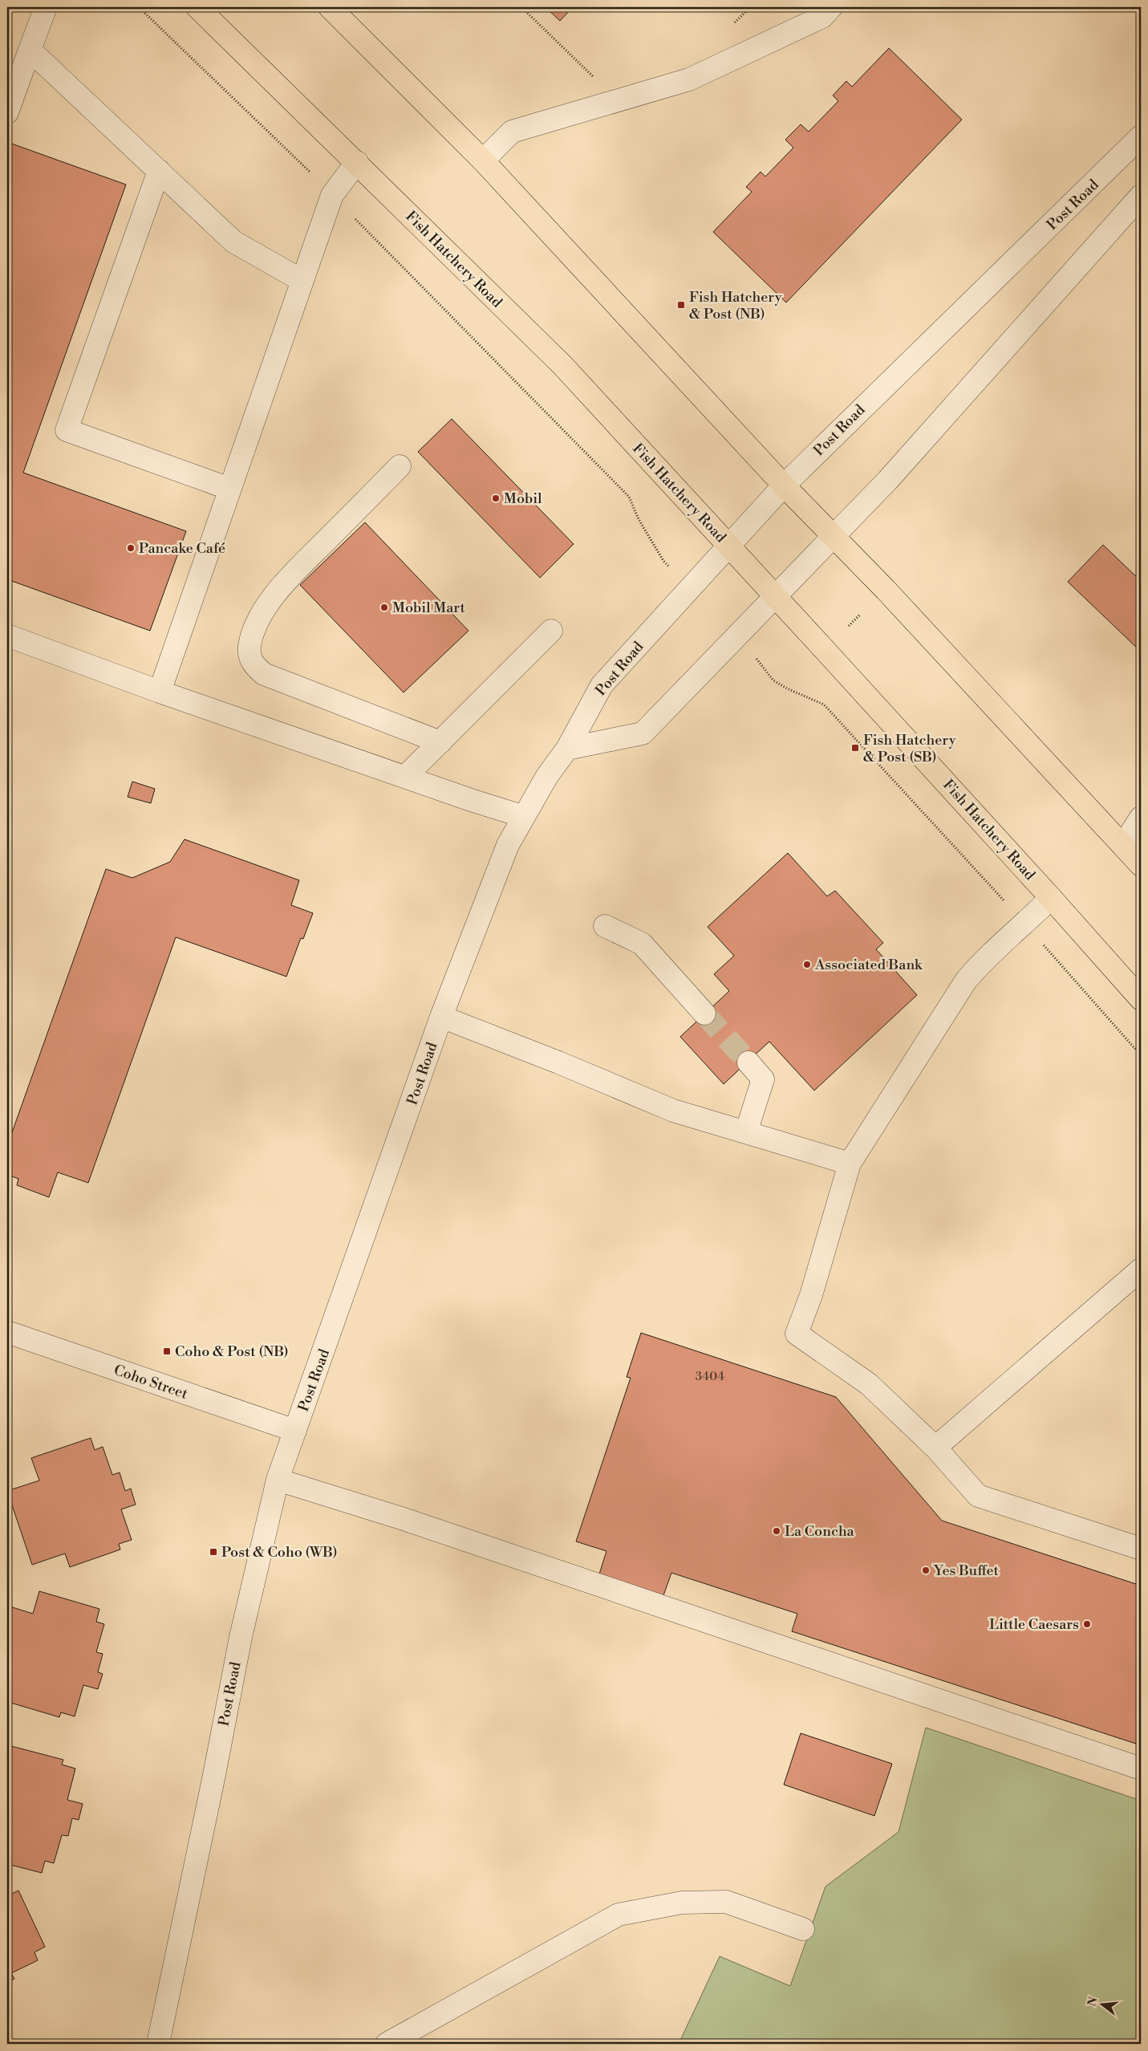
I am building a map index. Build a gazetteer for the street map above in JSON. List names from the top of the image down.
{
  "streets": {
    "main road": ["Fish Hatchery Road"],
    "street": ["Post Road", "Coho Street"]
  },
  "crossings": [
    ["Post Road", "Fish Hatchery Road"],
    ["Post Road", "Coho Street"]
  ],
  "places": {
    "transit": [
      "Fish Hatchery & Post (NB)",
      "Fish Hatchery & Post (SB)",
      "Coho & Post (NB)",
      "Post & Coho (WB)"
    ],
    "other": [
      "Mobil",
      "Pancake Café",
      "Mobil Mart",
      "Associated Bank",
      "La Concha",
      "Yes Buffet",
      "Little Caesars"
    ]
  },
  "house_numbers": ["3404"],
  "north": "left"
}
